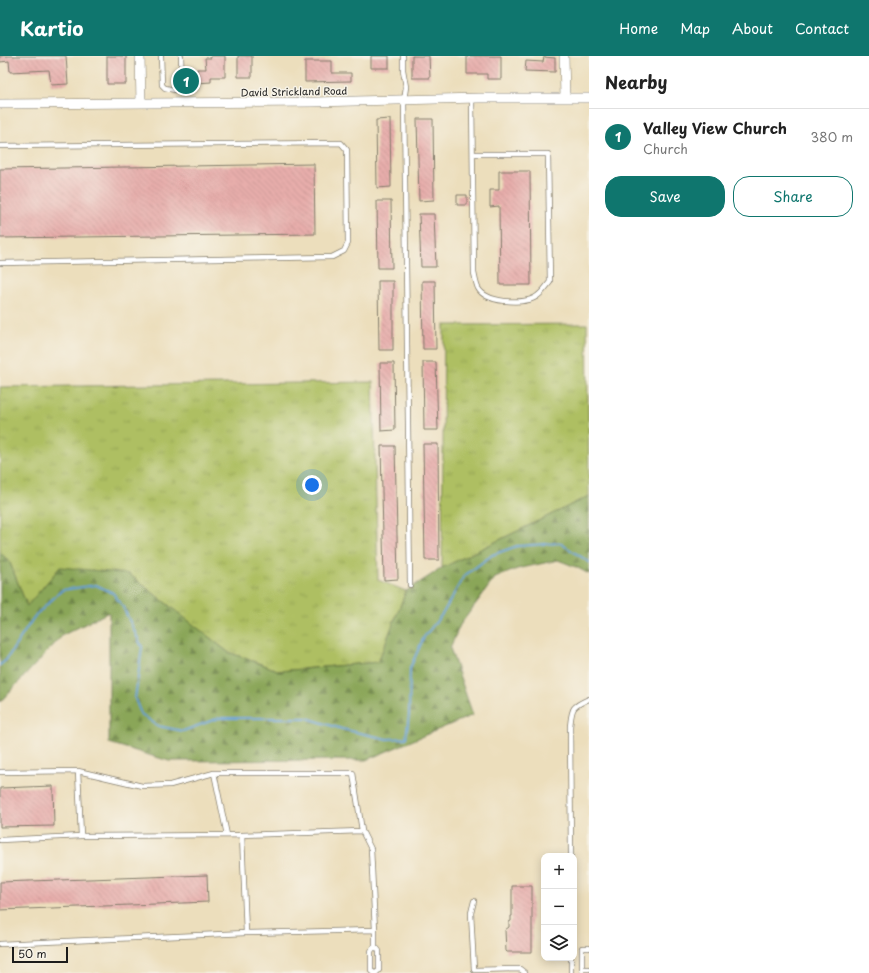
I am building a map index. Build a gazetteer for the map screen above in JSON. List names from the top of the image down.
{
  "streets": {
    "street": ["David Strickland Road"]
  },
  "scale_bar": "50 m",
  "page": {
    "header": "Kartio",
    "nav": [
      "Home",
      "Map",
      "About",
      "Contact"
    ],
    "heading": "Nearby",
    "pins": "1",
    "list": [
      {
        "mark": "1",
        "name": "Valley View Church",
        "note": "Church",
        "value": "380 m"
      }
    ],
    "buttons": ["Save", "Share"],
    "map_buttons": ["+", "−"],
    "scale": "50 m"
  }
}
